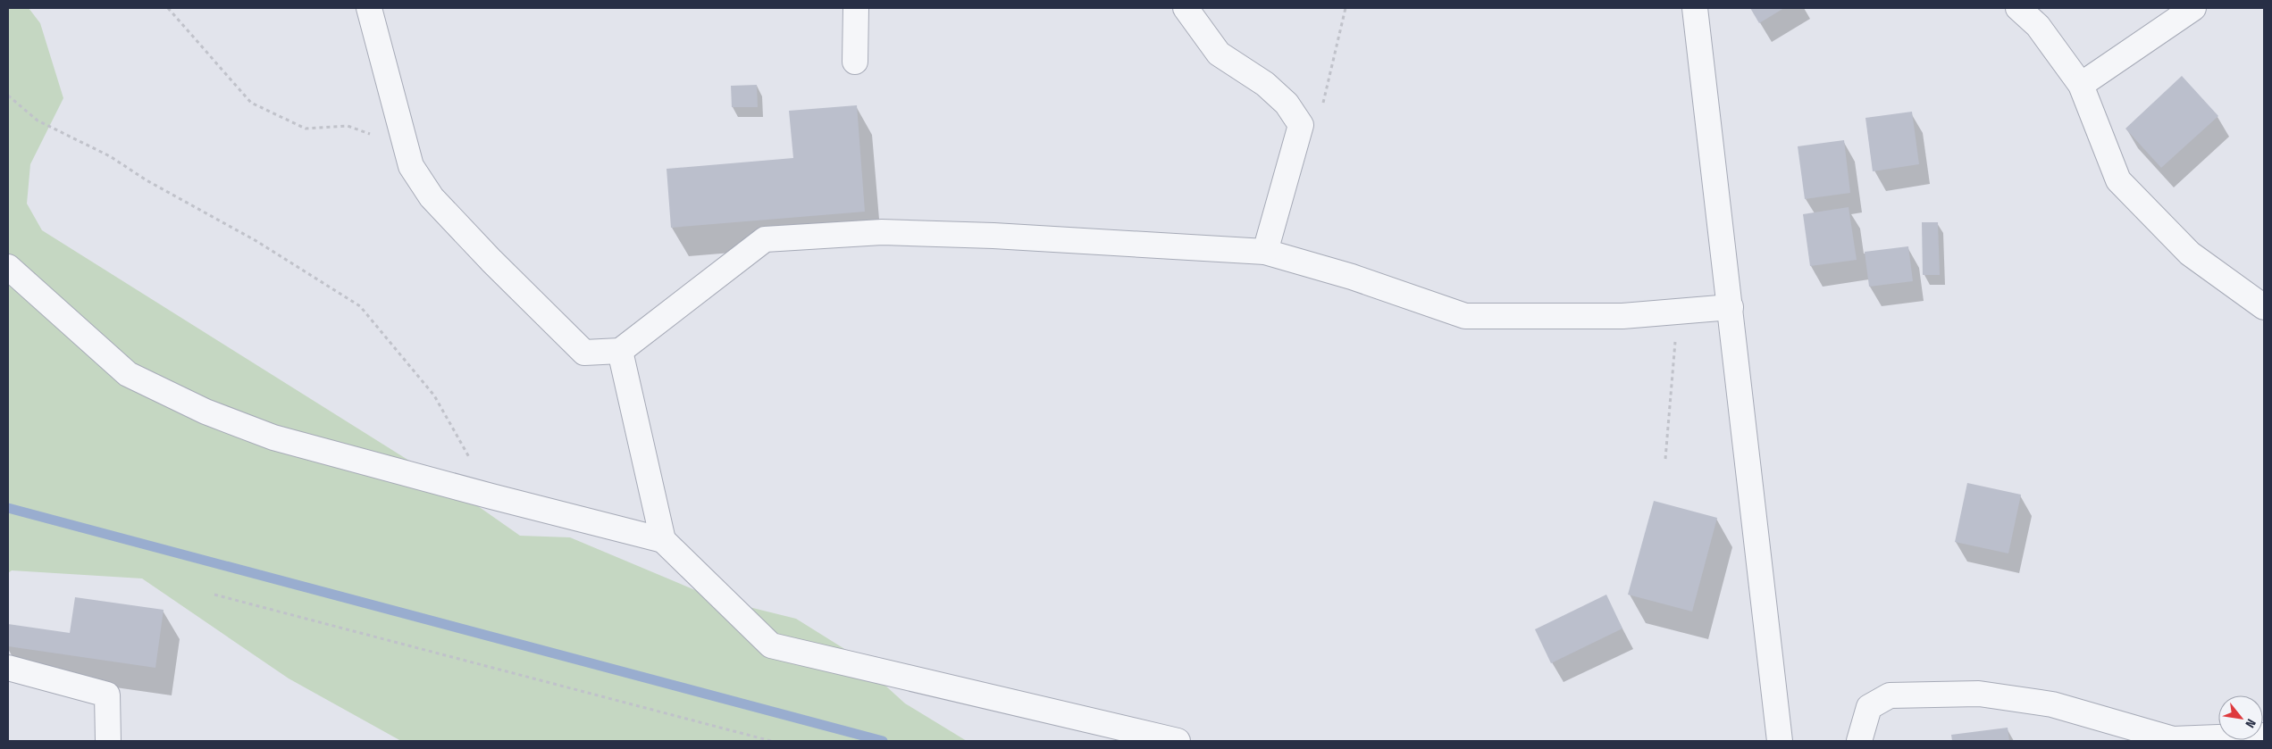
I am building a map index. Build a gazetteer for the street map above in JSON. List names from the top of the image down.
{
  "north": "bottom right"
}
